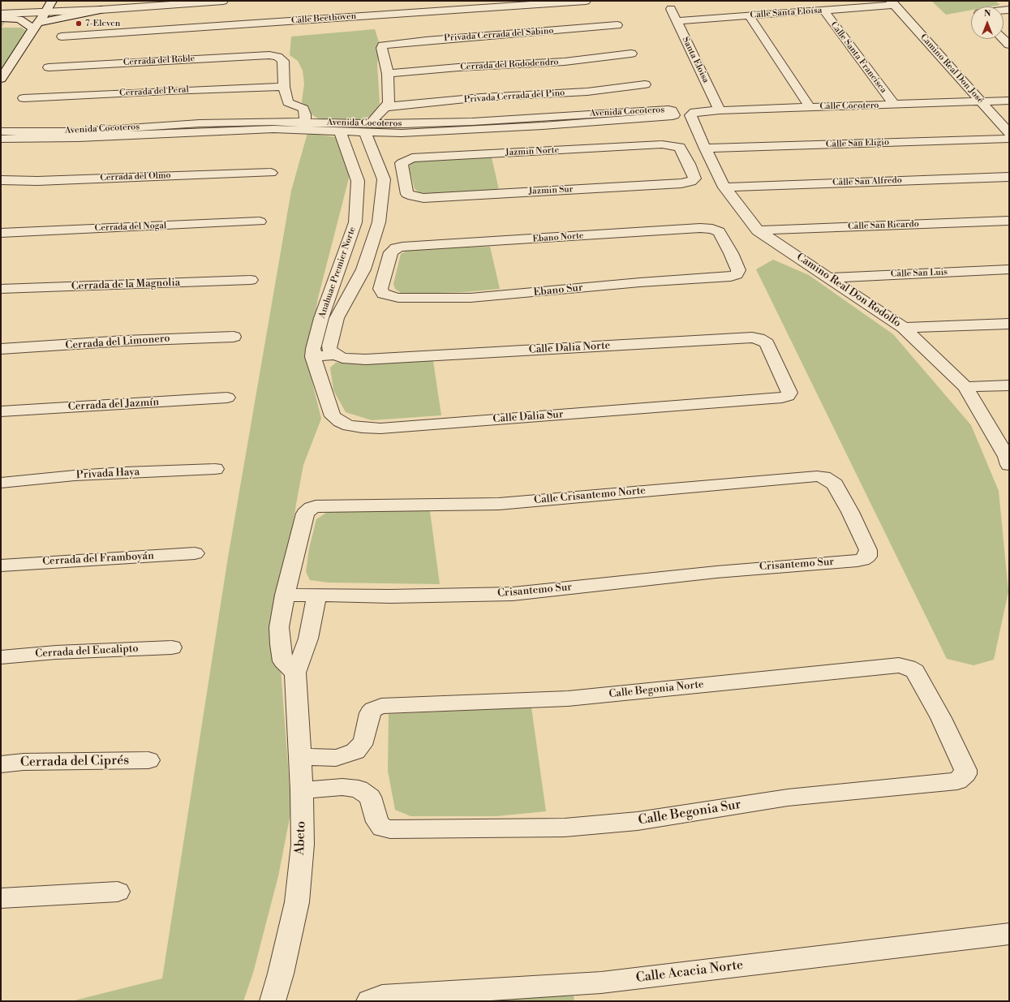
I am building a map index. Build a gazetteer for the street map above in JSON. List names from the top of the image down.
{
  "streets": {
    "street": [
      "Calle Santa Eloísa",
      "Calle Beethoven",
      "Privada Cerrada del Sabino",
      "Calle Santa Francisca",
      "Santa Eloisa",
      "Cerrada del Roble",
      "Cerrada del Rododendro",
      "Camino Real Don José",
      "Cerrada del Peral",
      "Privada Cerrada del Pino",
      "Calle Cocotero",
      "Avenida Cocoteros",
      "Calle San Eligio",
      "Jazmin Norte",
      "Cerrada del Olmo",
      "Calle San Alfredo",
      "Jazmin Sur",
      "Calle San Ricardo",
      "Cerrada del Nogal",
      "Ebano Norte",
      "Anahuac Premier Norte",
      "Calle San Luis",
      "Cerrada de la Magnolia",
      "Ebano Sur",
      "Camino Real Don Rodolfo",
      "Cerrada del Limonero",
      "Calle Dalia Norte",
      "Cerrada del Jazmín",
      "Calle Dalia Sur",
      "Privada Haya",
      "Calle Crisantemo Norte",
      "Cerrada del Framboyán",
      "Crisantemo Sur",
      "Cerrada del Eucalipto",
      "Calle Begonia Norte",
      "Cerrada del Ciprés",
      "Calle Begonia Sur",
      "Abeto",
      "Calle Acacia Norte"
    ]
  },
  "crossings": [
    ["Calle Santa Eloísa", "Calle Santa Francisca"],
    ["Calle Santa Eloísa", "Santa Eloisa"],
    ["Calle Santa Eloísa", "Camino Real Don José"],
    ["Privada Cerrada del Sabino", "Cerrada del Rododendro"],
    ["Calle Santa Francisca", "Calle Cocotero"],
    ["Santa Eloisa", "Calle Cocotero"],
    ["Cerrada del Roble", "Cerrada del Peral"],
    ["Camino Real Don José", "Calle Cocotero"],
    ["Calle Cocotero", "Camino Real Don Rodolfo"],
    ["Avenida Cocoteros", "Anahuac Premier Norte"],
    ["Calle San Eligio", "Camino Real Don Rodolfo"],
    ["Jazmin Norte", "Jazmin Sur"],
    ["Calle San Alfredo", "Camino Real Don Rodolfo"],
    ["Calle San Ricardo", "Camino Real Don Rodolfo"],
    ["Ebano Norte", "Ebano Sur"],
    ["Anahuac Premier Norte", "Calle Dalia Norte"],
    ["Anahuac Premier Norte", "Calle Dalia Sur"],
    ["Calle San Luis", "Camino Real Don Rodolfo"],
    ["Calle Dalia Norte", "Calle Dalia Sur"],
    ["Calle Crisantemo Norte", "Crisantemo Sur"],
    ["Calle Begonia Norte", "Calle Begonia Sur"],
    ["Calle Begonia Norte", "Abeto"],
    ["Calle Begonia Sur", "Abeto"]
  ],
  "places": ["7-Eleven"],
  "north": "top"
}
